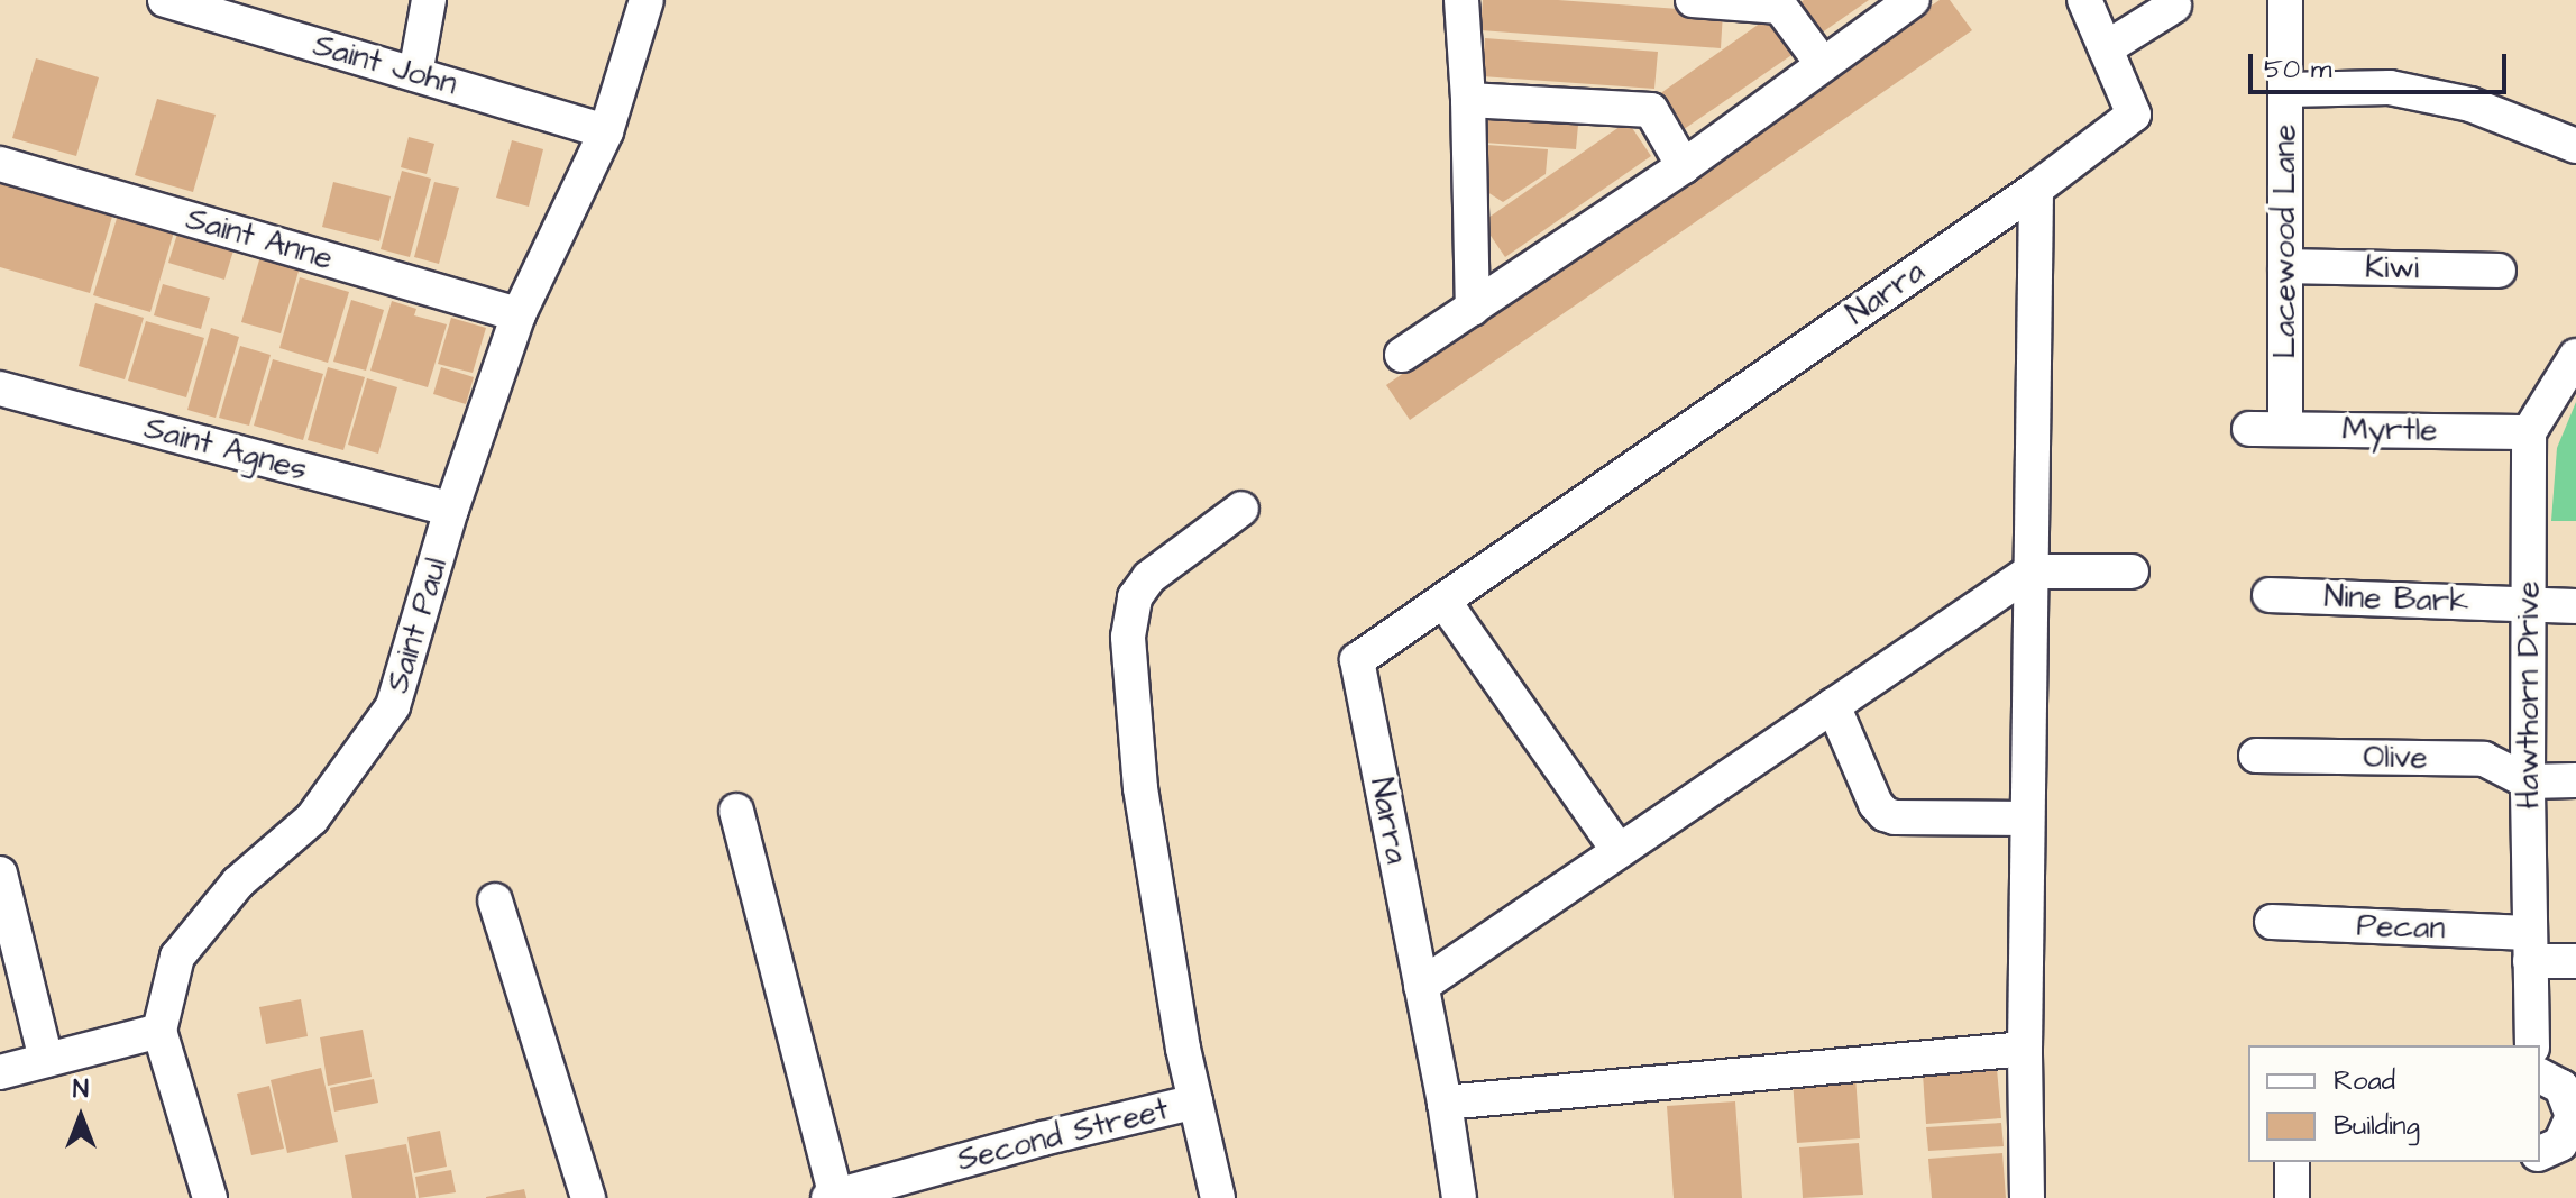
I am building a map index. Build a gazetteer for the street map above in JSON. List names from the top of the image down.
{
  "streets": {
    "street": [
      "Saint John",
      "Saint Anne",
      "Lacewood Lane",
      "Kiwi",
      "Narra",
      "Myrtle",
      "Saint Agnes",
      "Nine Bark",
      "Saint Paul",
      "Hawthorn Drive",
      "Olive",
      "Pecan",
      "Second Street"
    ]
  },
  "crossings": [
    ["Saint John", "Saint Paul"],
    ["Saint Anne", "Saint Paul"],
    ["Lacewood Lane", "Kiwi"],
    ["Lacewood Lane", "Myrtle"],
    ["Myrtle", "Hawthorn Drive"],
    ["Saint Agnes", "Saint Paul"],
    ["Nine Bark", "Hawthorn Drive"],
    ["Hawthorn Drive", "Olive"],
    ["Hawthorn Drive", "Pecan"]
  ],
  "legend": ["Road", "Building"],
  "scale_bar": "50 m",
  "north": "top"
}
